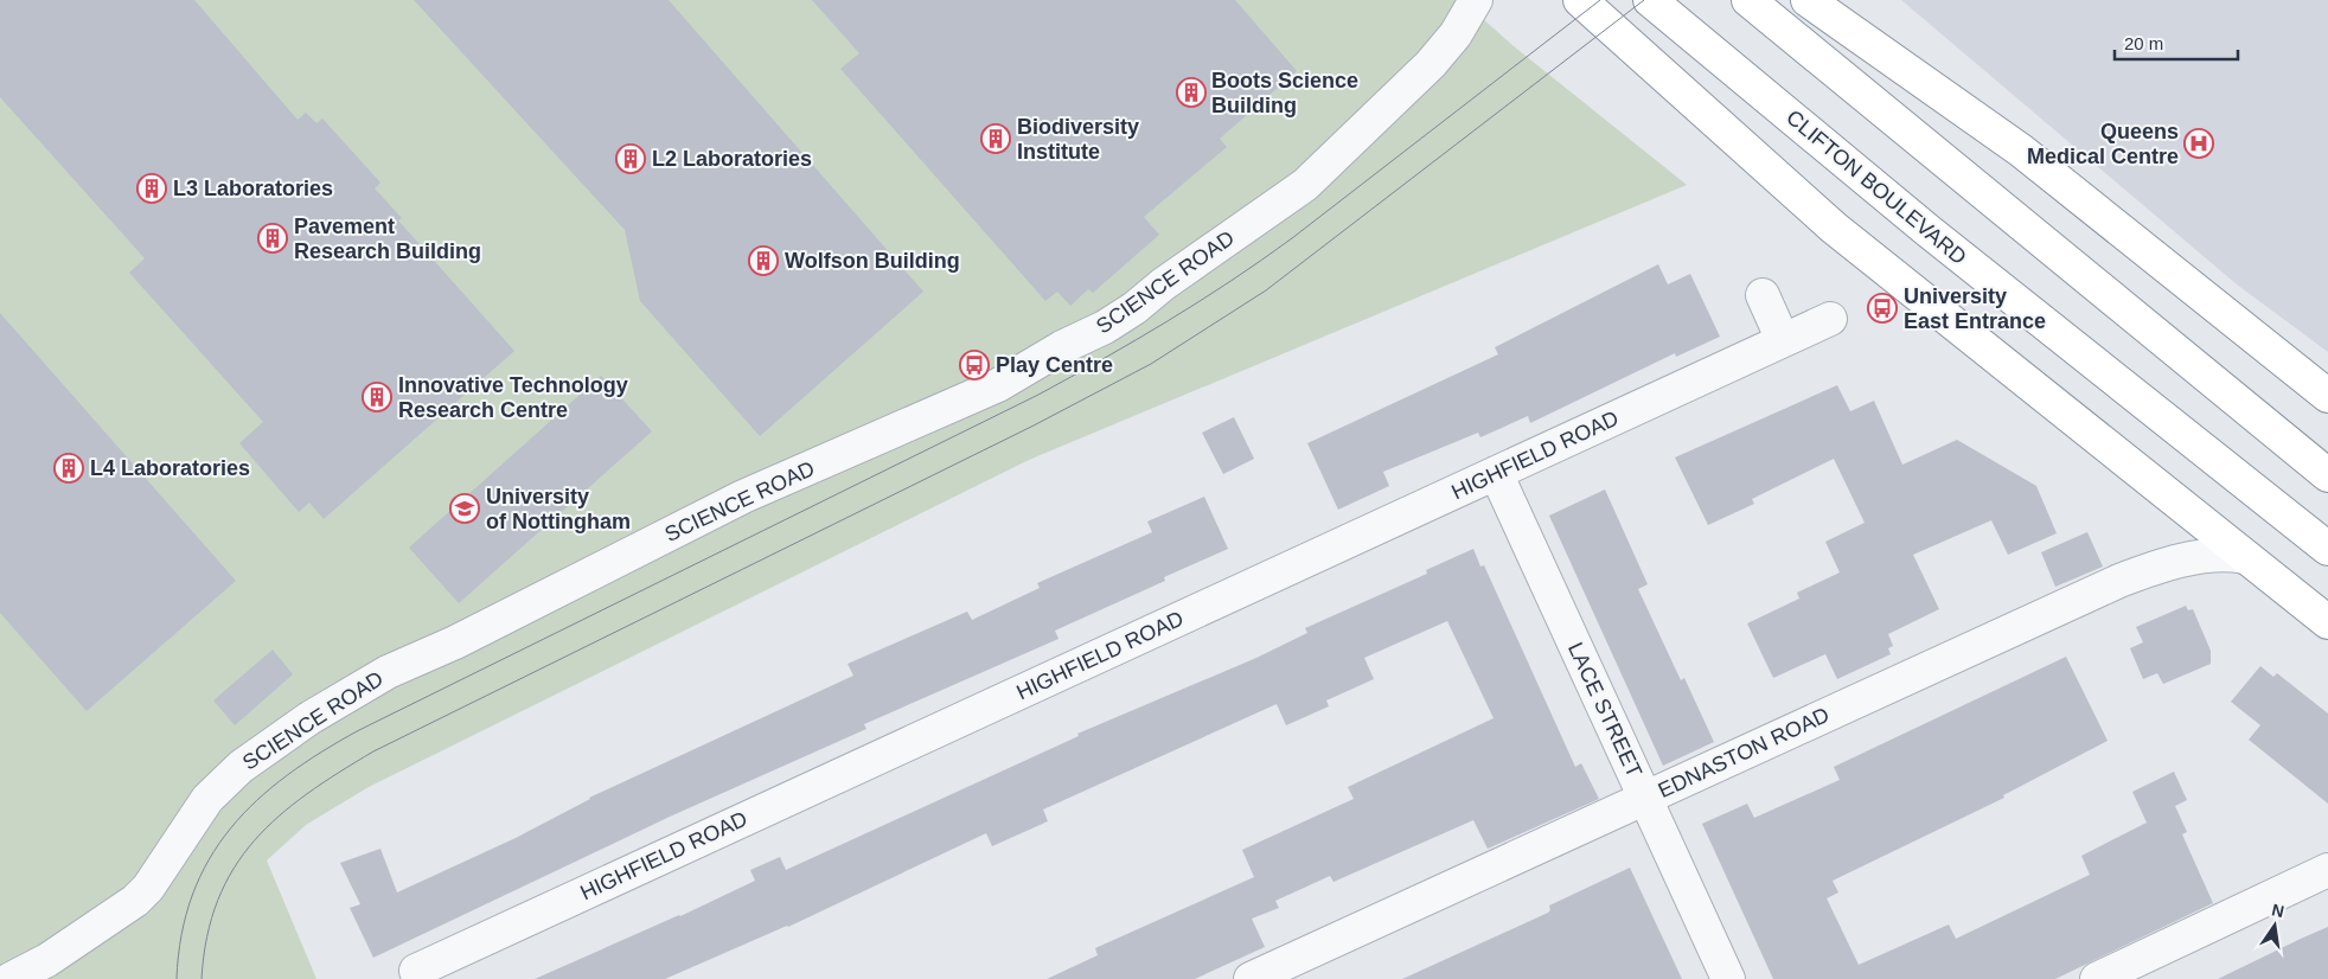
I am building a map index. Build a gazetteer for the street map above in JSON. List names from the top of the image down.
{
  "streets": {
    "highway": ["CLIFTON BOULEVARD"],
    "street": [
      "SCIENCE ROAD",
      "HIGHFIELD ROAD",
      "LACE STREET",
      "EDNASTON ROAD"
    ]
  },
  "crossings": [
    ["HIGHFIELD ROAD", "LACE STREET"],
    ["LACE STREET", "EDNASTON ROAD"]
  ],
  "places": {
    "building": [
      "Boots Science Building",
      "Biodiversity Institute",
      "L2 Laboratories",
      "L3 Laboratories",
      "Pavement Research Building",
      "Wolfson Building",
      "Innovative Technology Research Centre",
      "L4 Laboratories"
    ],
    "hospital": ["Queens Medical Centre"],
    "bus stop": ["University East Entrance", "Play Centre"],
    "school or university": ["University of Nottingham"]
  },
  "scale_bar": "20 m",
  "north": "top"
}
